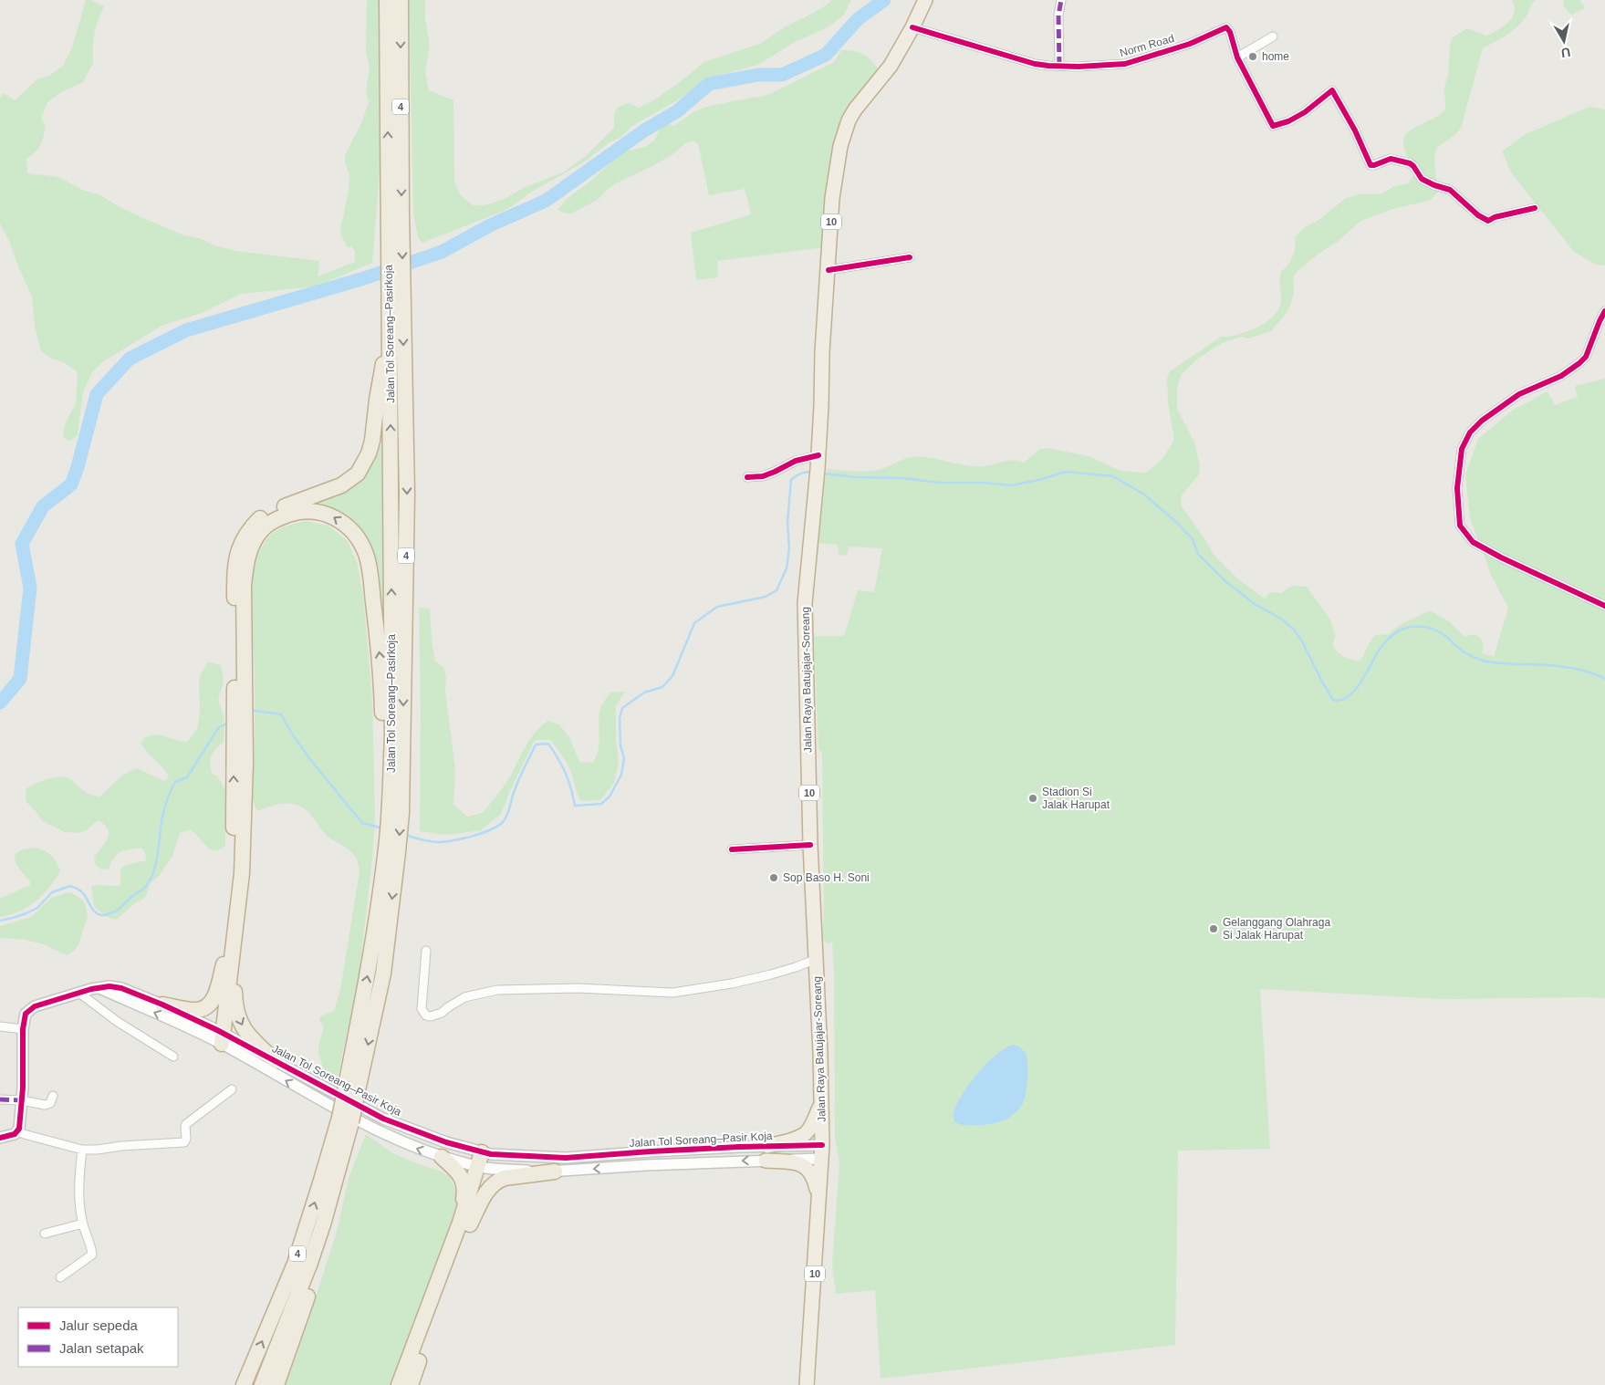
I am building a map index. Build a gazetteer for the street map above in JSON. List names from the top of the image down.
{
  "streets": {
    "highway": [
      "4",
      "10",
      "Jalan Tol Soreang–Pasirkoja",
      "Jalan Raya Batujajar-Soreang"
    ],
    "street": ["Norm Road", "Jalan Tol Soreang–Pasir Koja"]
  },
  "crossings": [
    ["Norm Road", "Jalan Raya Batujajar-Soreang"],
    ["4", "Jalan Tol Soreang–Pasirkoja"],
    ["Jalan Raya Batujajar-Soreang", "Jalan Tol Soreang–Pasir Koja"]
  ],
  "places": [
    "home",
    "Stadion Si Jalak Harupat",
    "Sop Baso H. Soni",
    "Gelanggang Olahraga Si Jalak Harupat"
  ],
  "legend": ["Jalur sepeda", "Jalan setapak"],
  "north": "bottom"
}
